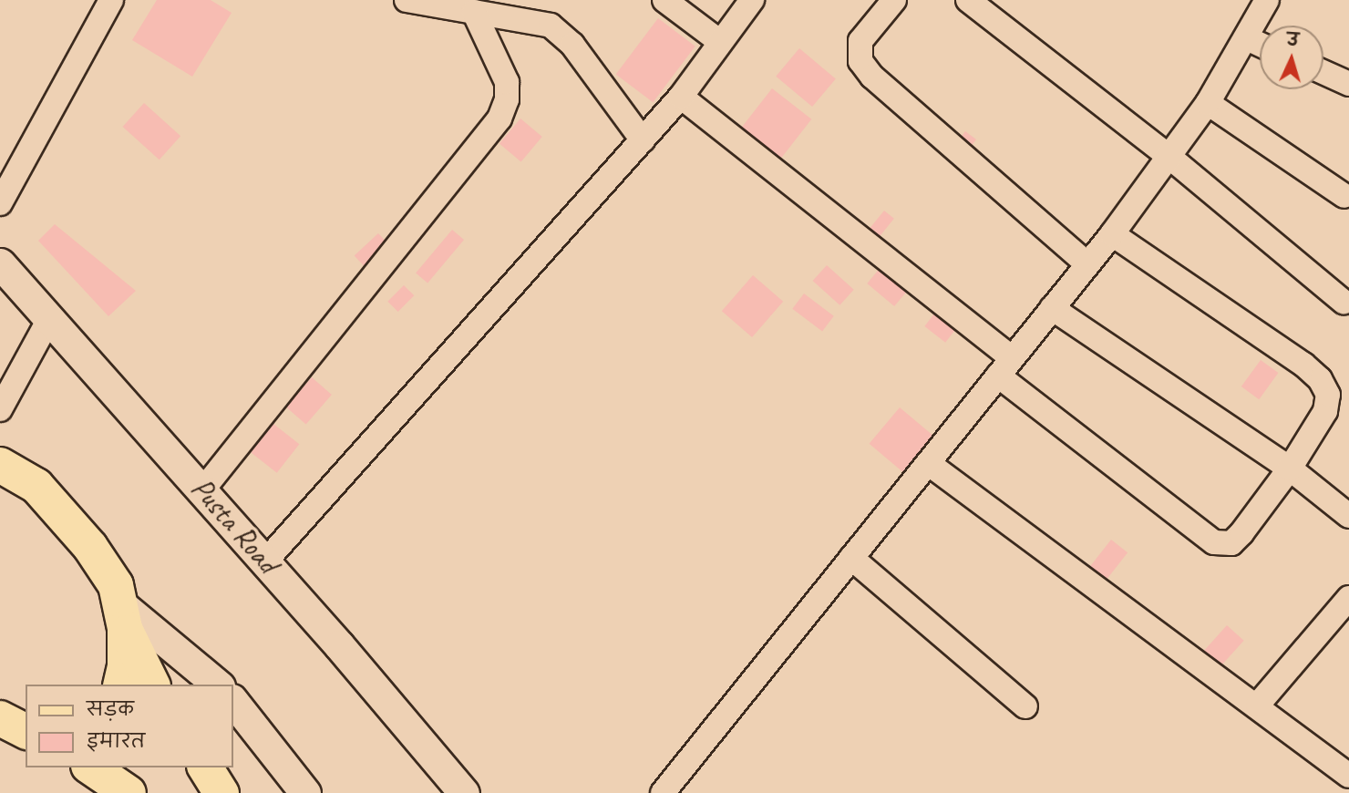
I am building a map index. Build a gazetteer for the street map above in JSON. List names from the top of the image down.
{
  "streets": {
    "street": ["Pusta Road"]
  },
  "legend": ["सड़क", "इमारत"],
  "north": "top"
}
